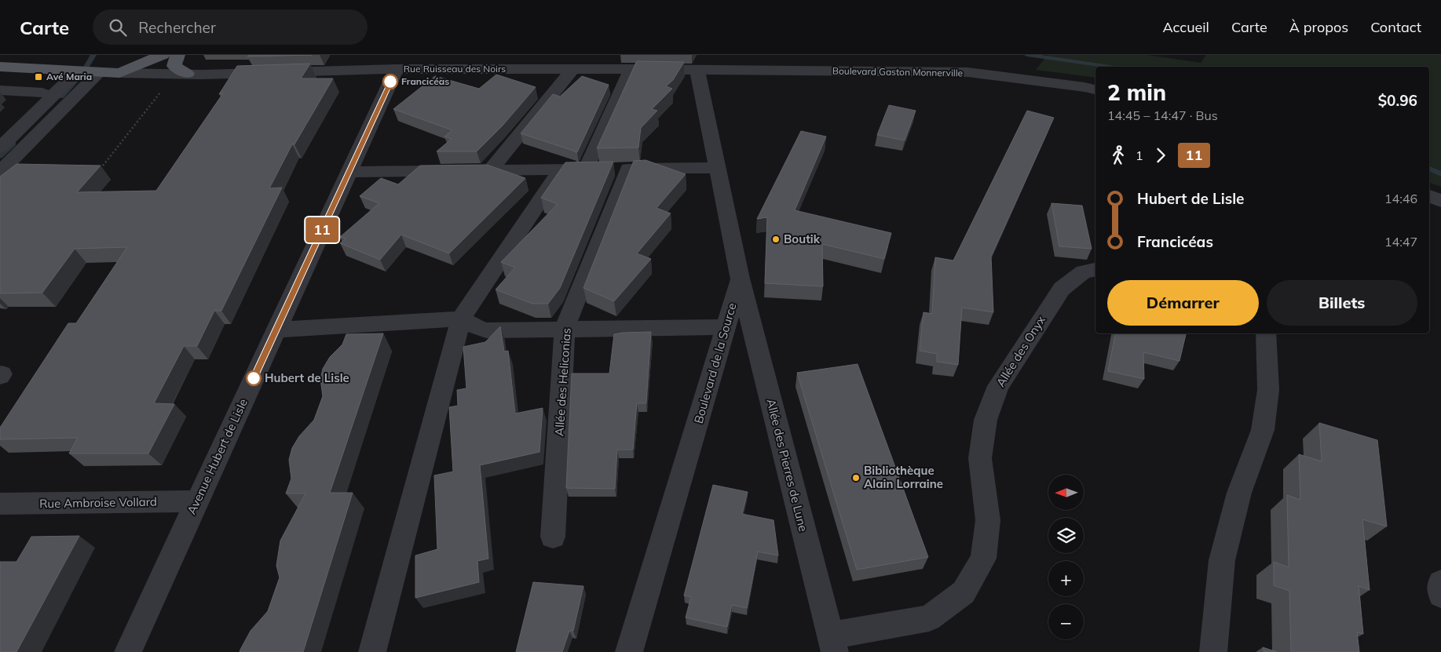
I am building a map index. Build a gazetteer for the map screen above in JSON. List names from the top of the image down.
{
  "streets": {
    "main road": ["Rue Ruisseau des Noirs"],
    "street": [
      "Boulevard Gaston Monnerville",
      "Allée des Onyx",
      "Boulevard de la Source",
      "Allée des Heliconias",
      "Avenue Hubert de Lisle",
      "Allée des Pierres de Lune",
      "Rue Ambroise Vollard"
    ]
  },
  "crossings": [
    ["Rue Ruisseau des Noirs", "Boulevard Gaston Monnerville"],
    ["Rue Ruisseau des Noirs", "Boulevard de la Source"],
    ["Rue Ruisseau des Noirs", "Avenue Hubert de Lisle"],
    ["Boulevard Gaston Monnerville", "Boulevard de la Source"],
    ["Allée des Onyx", "Allée des Pierres de Lune"],
    ["Boulevard de la Source", "Allée des Pierres de Lune"],
    ["Avenue Hubert de Lisle", "Rue Ambroise Vollard"]
  ],
  "places": {
    "transit": ["Avé Maria"],
    "other": [
      "Francicéas",
      "Boutik",
      "Hubert de Lisle",
      "Bibliothèque Alain Lorraine"
    ]
  },
  "lines": ["bus line 11"],
  "north": "left",
  "page": {
    "header": "Carte",
    "search": "Rechercher",
    "nav": [
      "Accueil",
      "Carte",
      "À propos",
      "Contact"
    ],
    "on_map": "11",
    "heading": ["2 min", "14:45 – 14:47 · Bus", "$0.96"],
    "legs": ["1", "11"],
    "list": [
      {
        "name": "Hubert de Lisle",
        "value": "14:46"
      },
      {
        "name": "Francicéas",
        "value": "14:47"
      }
    ],
    "buttons": ["Démarrer", "Billets"],
    "map_buttons": ["+", "−"]
  }
}
